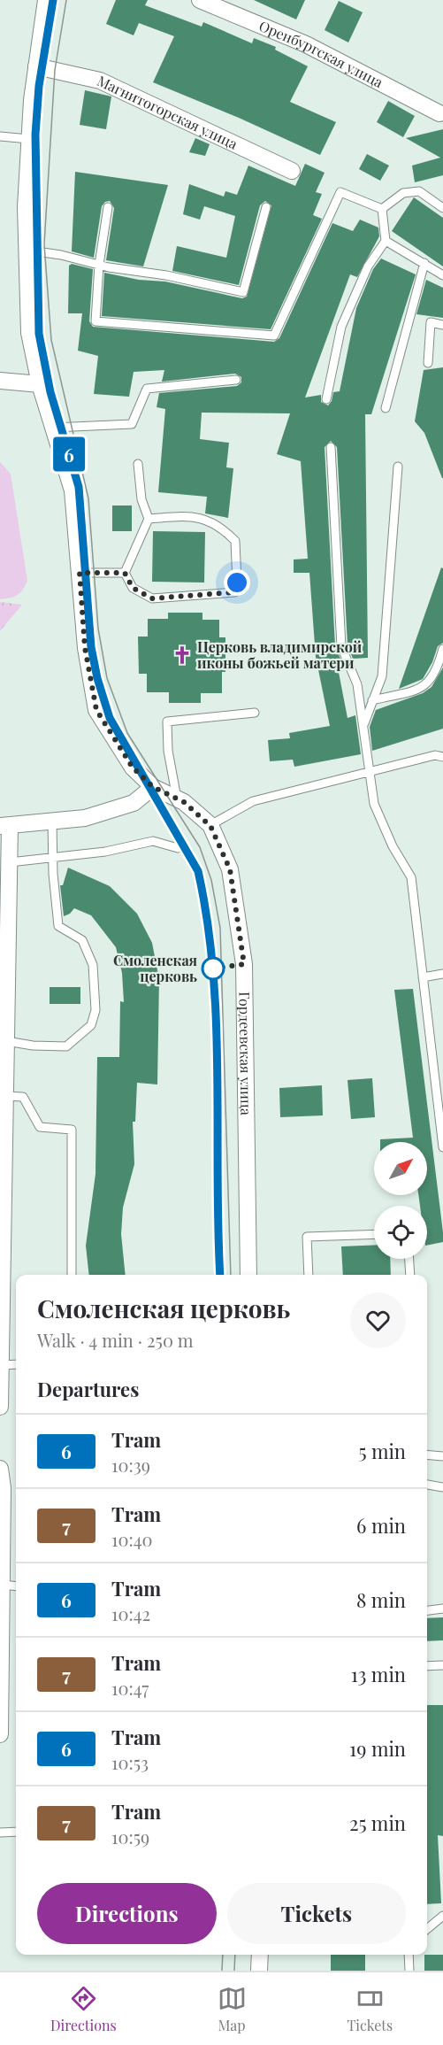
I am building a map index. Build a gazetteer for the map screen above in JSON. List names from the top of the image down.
{
  "streets": {
    "street": ["Оренбургская улица", "Магнитогорская улица", "Гордеевская улица"]
  },
  "crossings": [
    ["Магнитогорская улица", "Гордеевская улица"]
  ],
  "places": {
    "church": ["Церковь владимирской иконы божьей матери"],
    "other": ["Смоленская церковь"]
  },
  "lines": ["tram line 6"],
  "north": "top right",
  "page": {
    "on_map": "6",
    "heading": [
      ["Смоленская церковь", "Walk · 4 min · 250 m"],
      "Departures"
    ],
    "list": [
      {
        "mark": "6",
        "name": "Tram",
        "note": "10:39",
        "value": "5 min"
      },
      {
        "mark": "7",
        "name": "Tram",
        "note": "10:40",
        "value": "6 min"
      },
      {
        "mark": "6",
        "name": "Tram",
        "note": "10:42",
        "value": "8 min"
      },
      {
        "mark": "7",
        "name": "Tram",
        "note": "10:47",
        "value": "13 min"
      },
      {
        "mark": "6",
        "name": "Tram",
        "note": "10:53",
        "value": "19 min"
      },
      {
        "mark": "7",
        "name": "Tram",
        "note": "10:59",
        "value": "25 min"
      }
    ],
    "buttons": ["Directions", "Tickets"],
    "tabs": ["Directions", "Map", "Tickets"]
  }
}
